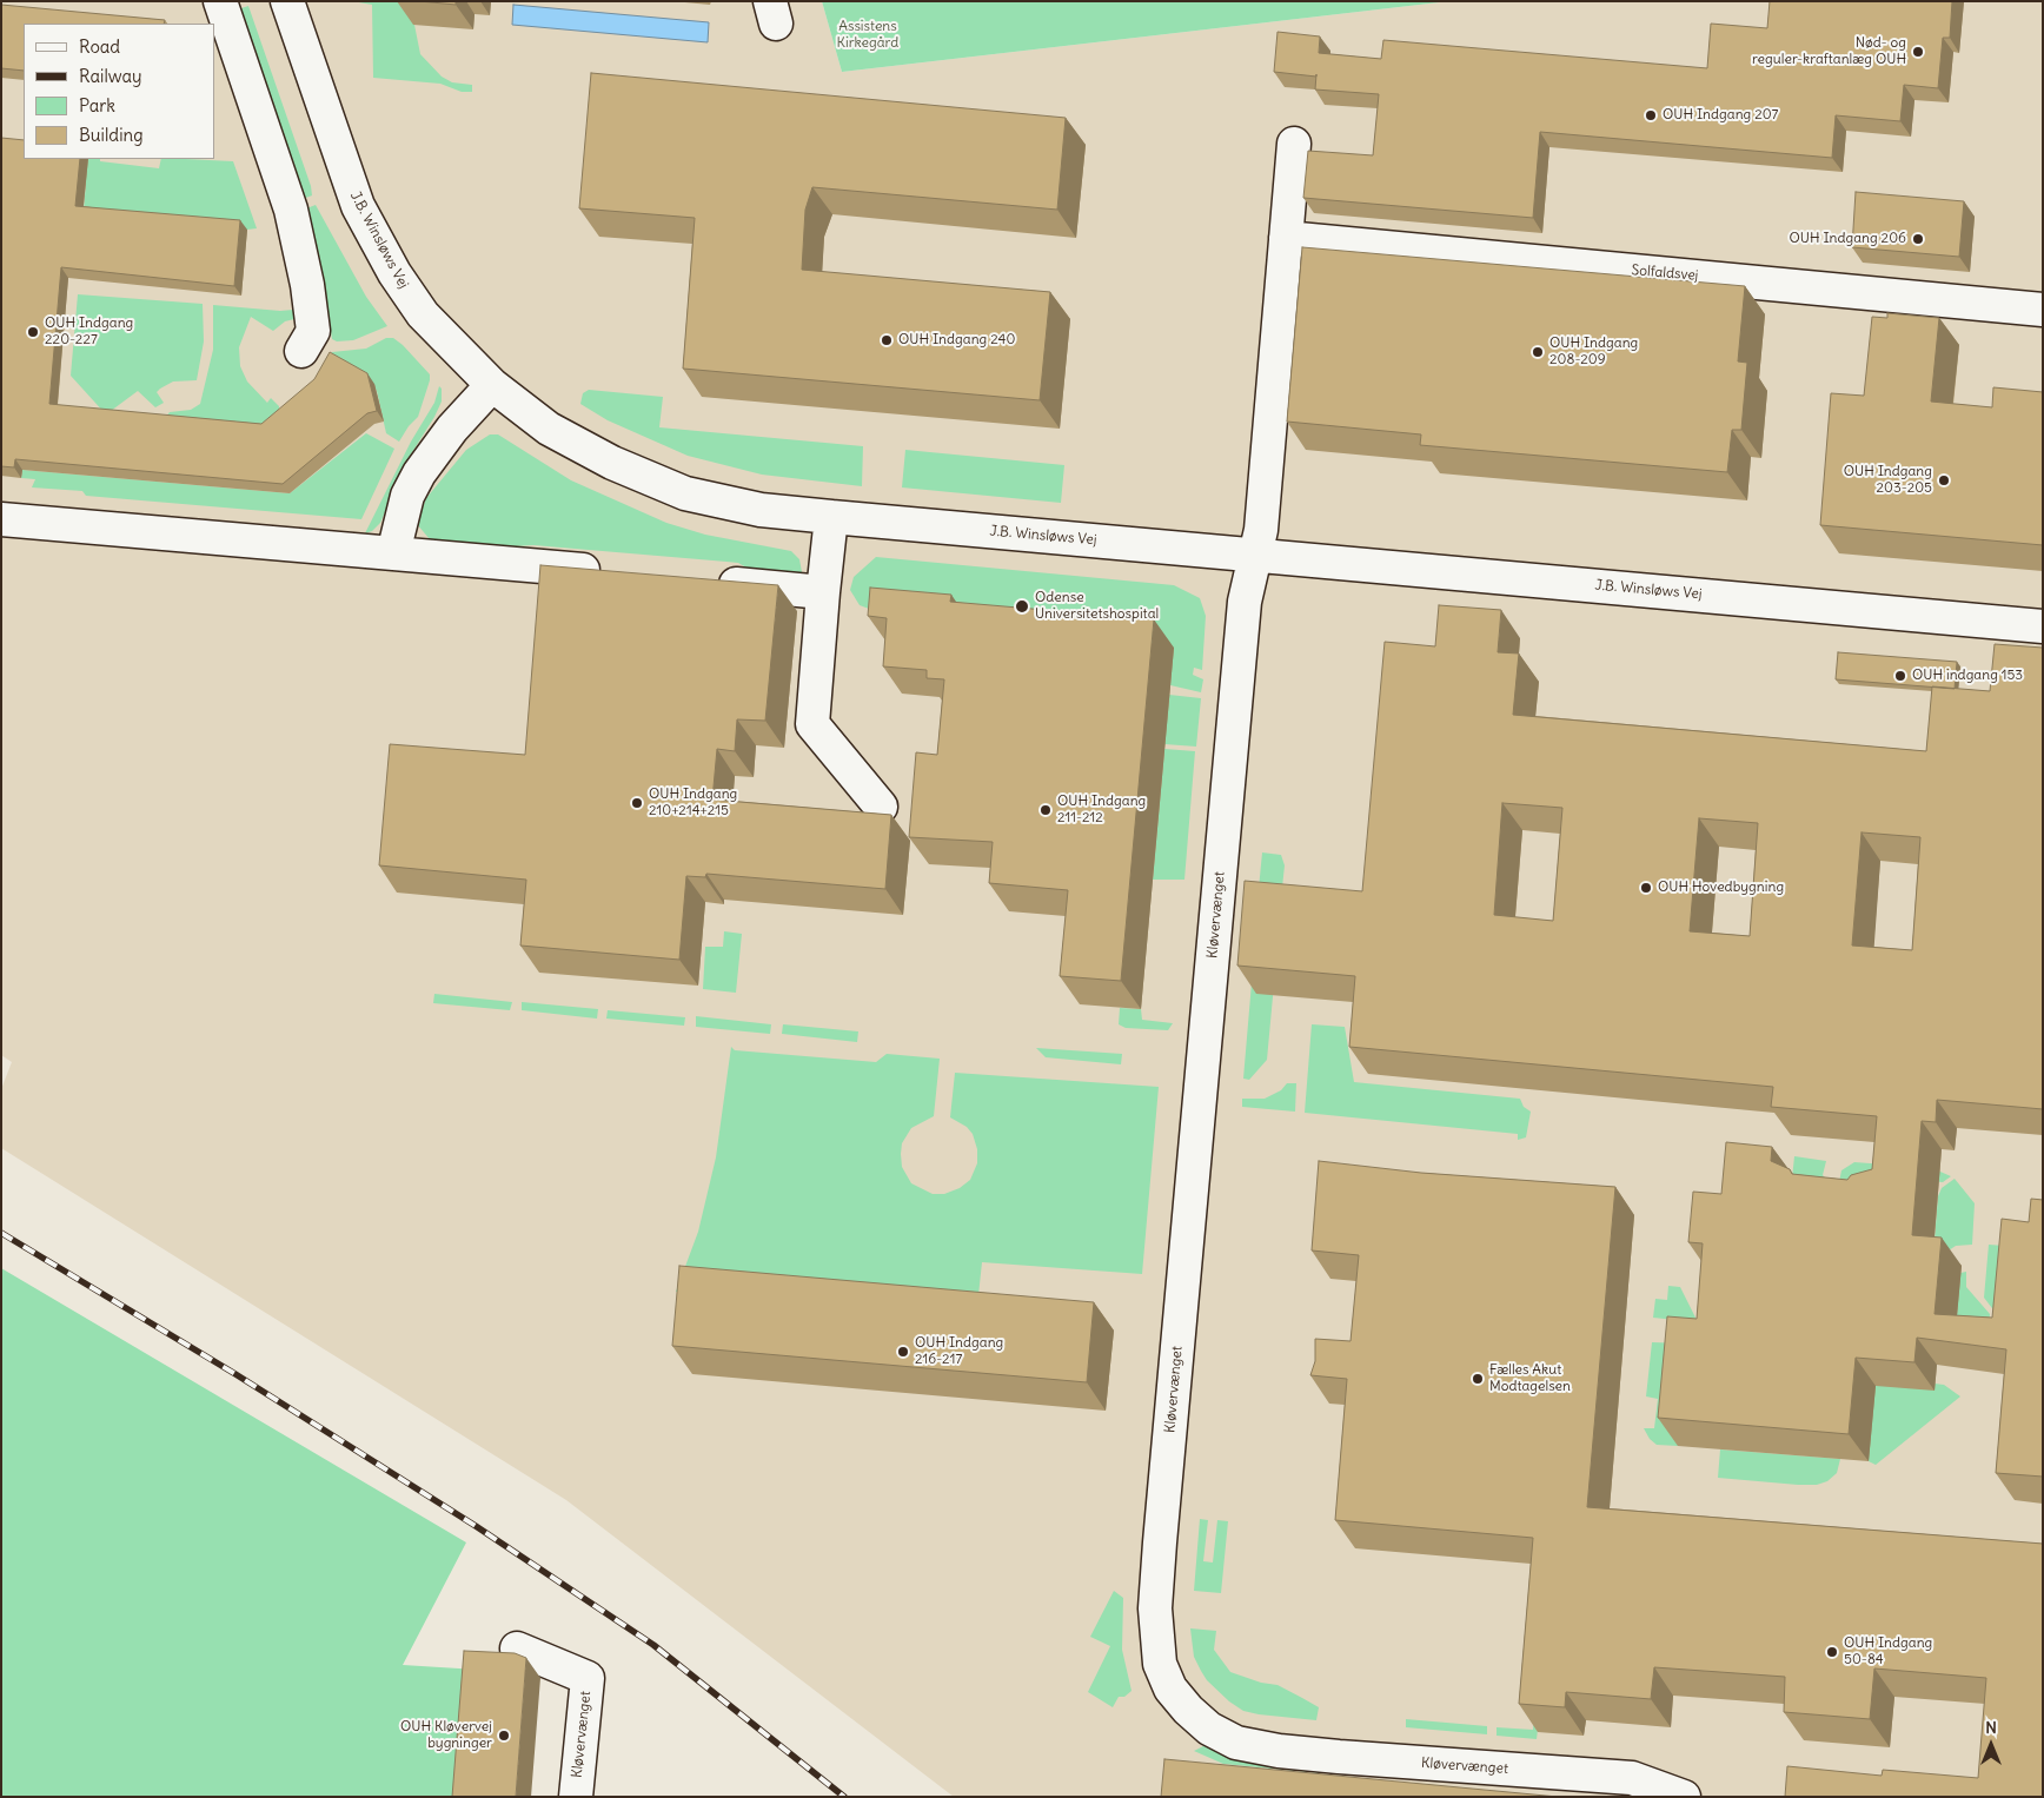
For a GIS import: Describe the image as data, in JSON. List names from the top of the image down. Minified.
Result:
{"streets":{"street":["J.B. Winsløws Vej","Solfaldsvej","Kløvervænget"]},"crossings":[["J.B. Winsløws Vej","Kløvervænget"]],"parks":["Assistens Kirkegård"],"places":["Nød- og reguler-kraftanlæg OUH","OUH Indgang 207","OUH Indgang 206","OUH Indgang 220-227","OUH Indgang 240","OUH Indgang 208-209","OUH Indgang 203-205","Odense Universitetshospital","OUH indgang 153","OUH Indgang 210+214+215","OUH Indgang 211-212","OUH Hovedbygning","OUH Indgang 216-217","Fælles Akut Modtagelsen","OUH Indgang 50-84","OUH Kløvervej bygninger"],"legend":["Road","Railway","Park","Building"],"north":"top"}
